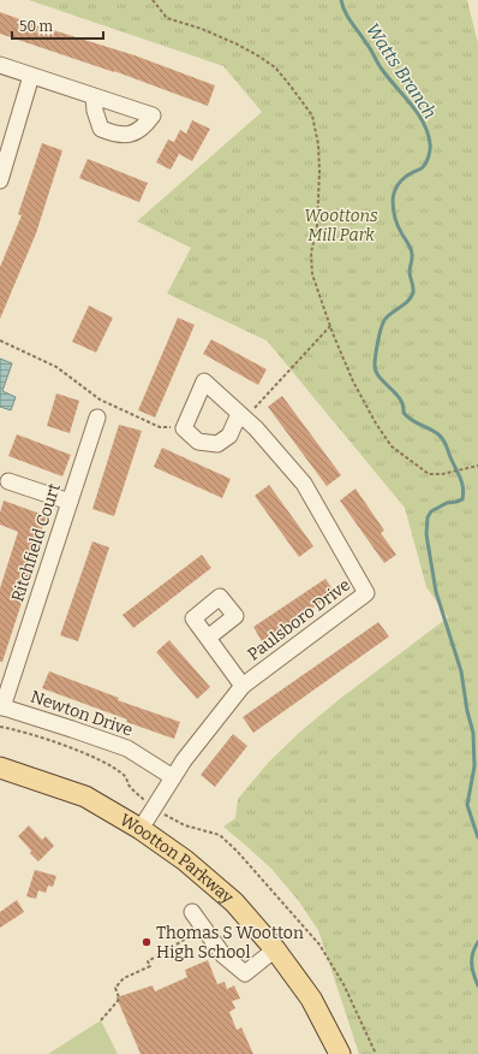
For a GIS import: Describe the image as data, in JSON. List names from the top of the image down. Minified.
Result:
{"streets":{"main road":["Wootton Parkway"],"street":["Ritchfield Court","Paulsboro Drive","Newton Drive"]},"crossings":[["Ritchfield Court","Newton Drive"],["Paulsboro Drive","Newton Drive"],["Paulsboro Drive","Wootton Parkway"]],"water":["Watts Branch"],"parks":["Woottons Mill Park"],"places":["Thomas S Wootton High School"],"scale_bar":"50 m"}
